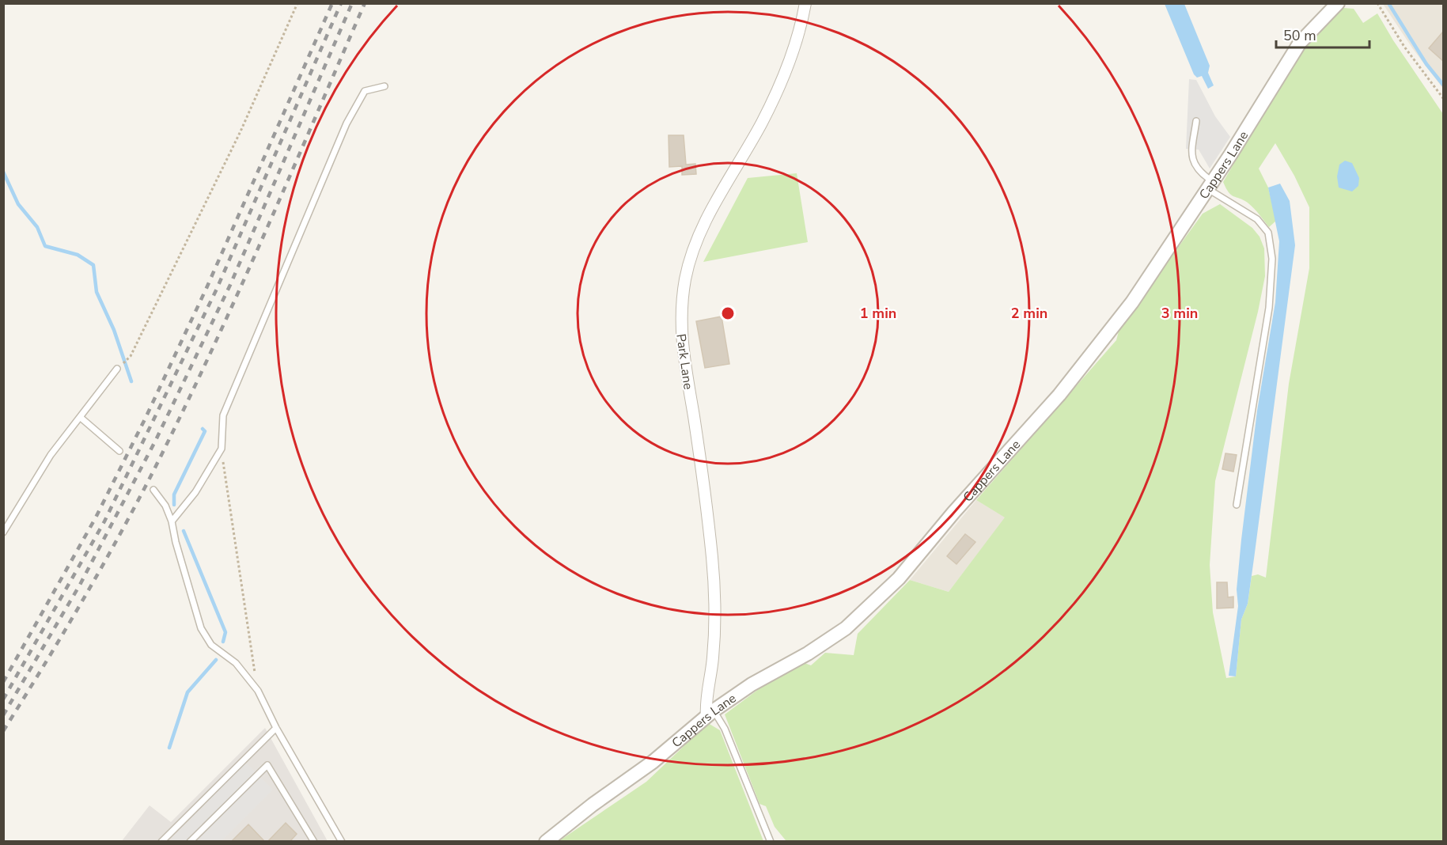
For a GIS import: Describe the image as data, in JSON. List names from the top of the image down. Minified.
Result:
{"streets":{"street":["Cappers Lane","Park Lane"]},"crossings":[["Cappers Lane","Park Lane"]],"scale_bar":"50 m","rings":["1 min","2 min","3 min"]}
